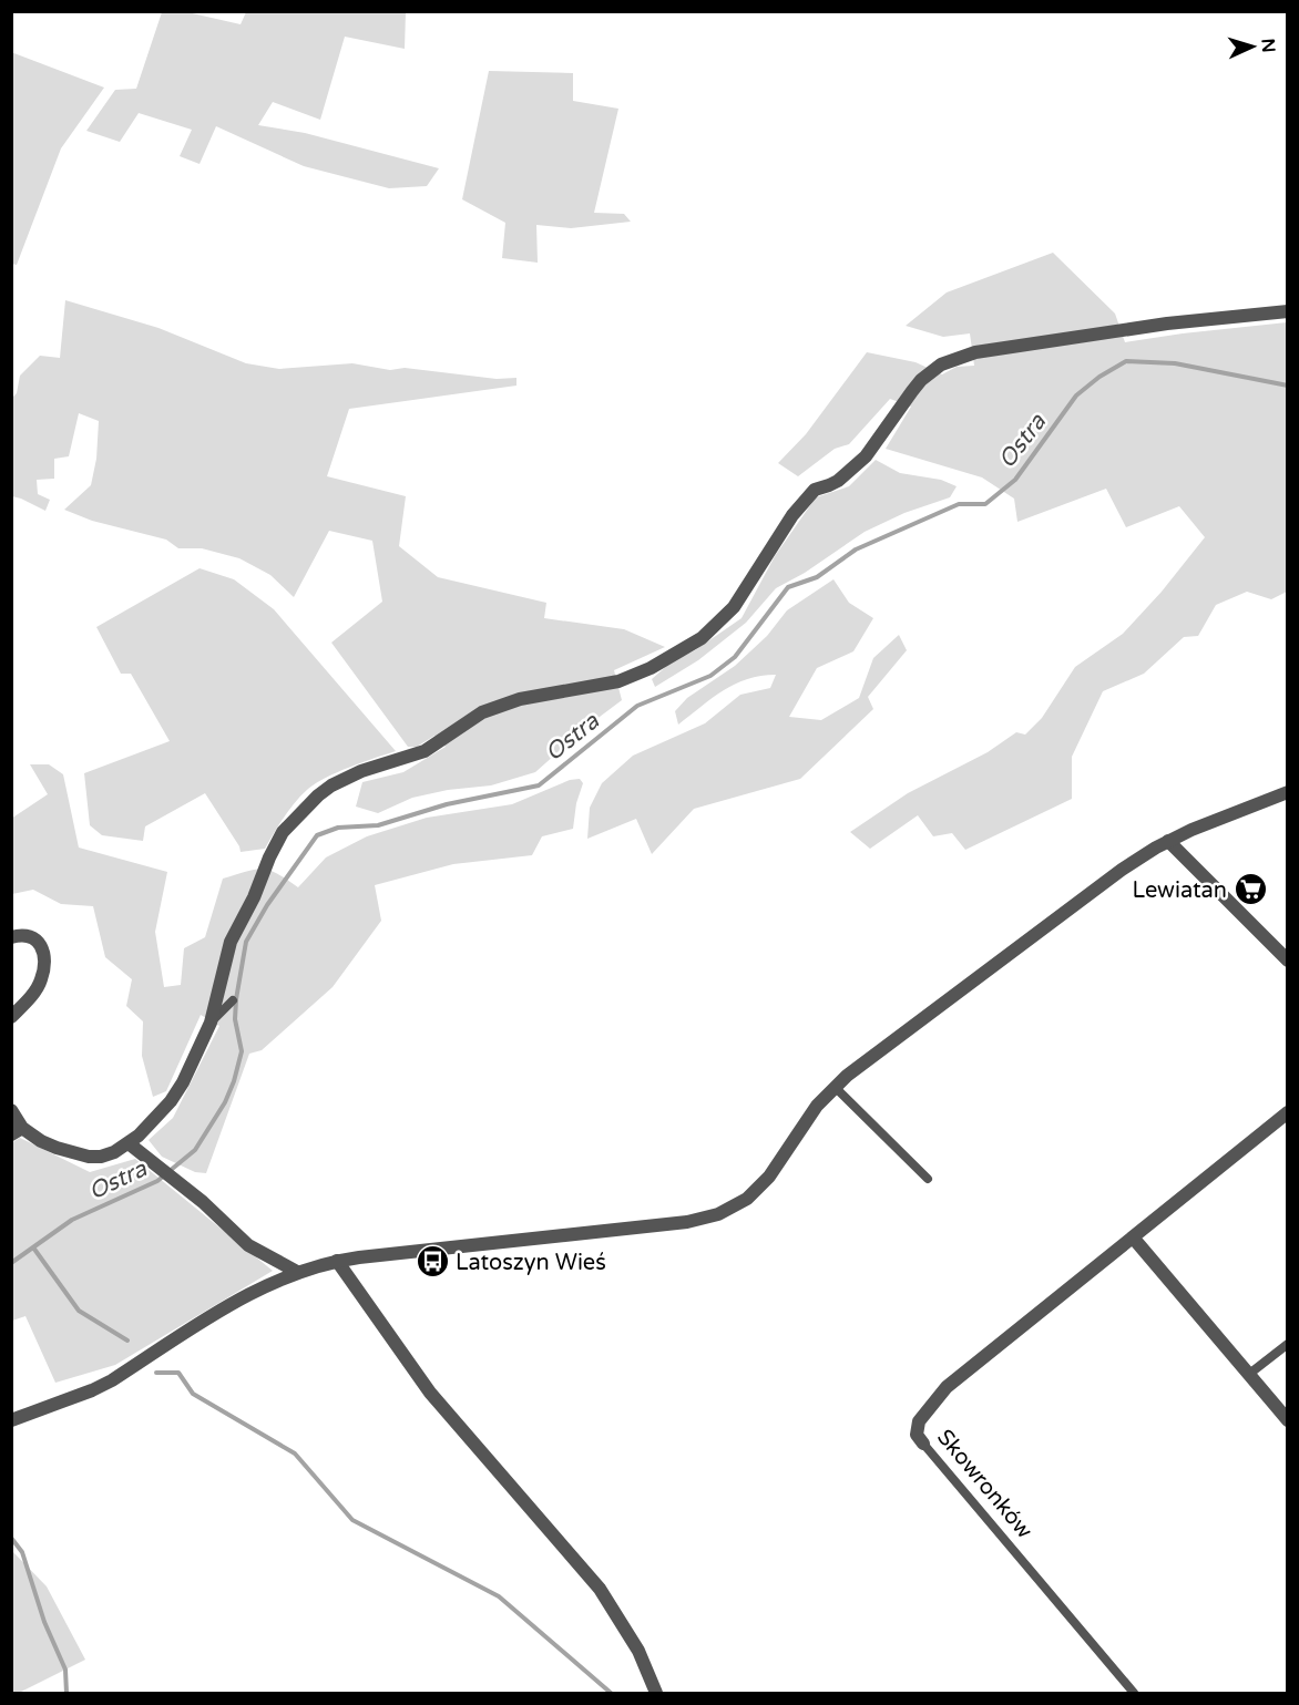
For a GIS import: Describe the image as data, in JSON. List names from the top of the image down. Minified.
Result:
{"streets":{"street":["Skowronków"]},"water":["Ostra"],"places":{"supermarket":["Lewiatan"],"bus stop":["Latoszyn Wieś"]},"north":"right"}
